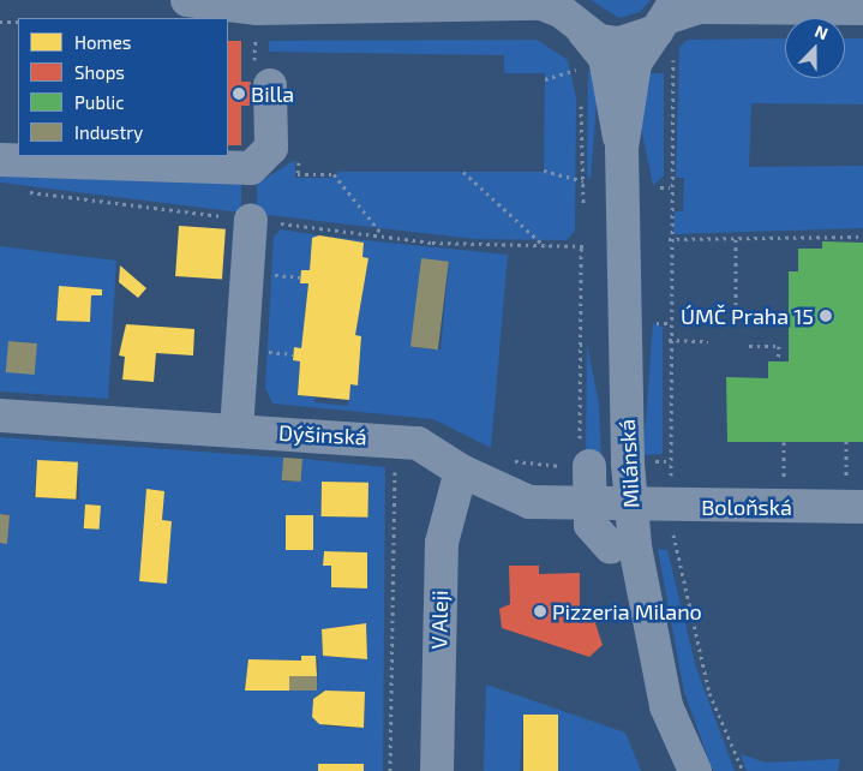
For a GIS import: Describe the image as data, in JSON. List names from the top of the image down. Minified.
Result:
{"streets":{"street":["Dýšinská","Milánská","Boloňská","V Aleji"]},"crossings":[["Dýšinská","Milánská"],["Dýšinská","Boloňská"],["Dýšinská","V Aleji"],["Milánská","Boloňská"]],"places":["Billa","ÚMČ Praha 15","Pizzeria Milano"],"legend":["Homes","Shops","Public","Industry"],"north":"top"}
